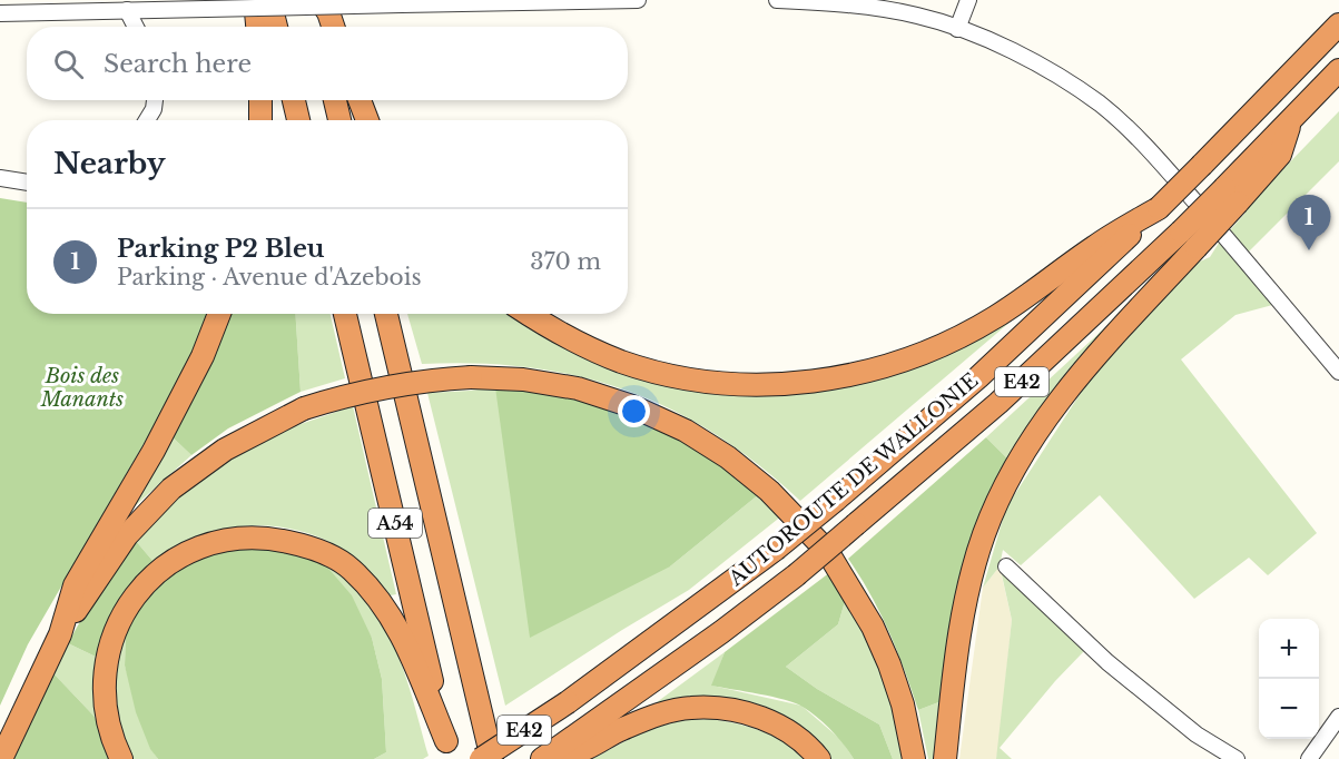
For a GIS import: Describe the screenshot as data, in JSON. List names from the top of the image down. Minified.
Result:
{"streets":{"highway":["E42","AUTOROUTE DE WALLONIE","A54"]},"parks":["Bois des Manants"],"page":{"search":"Search here","heading":"Nearby","pins":"1","list":[{"mark":"1","name":"Parking P2 Bleu","note":"Parking · Avenue d'Azebois","value":"370 m"}],"map_buttons":["+","−"]}}
